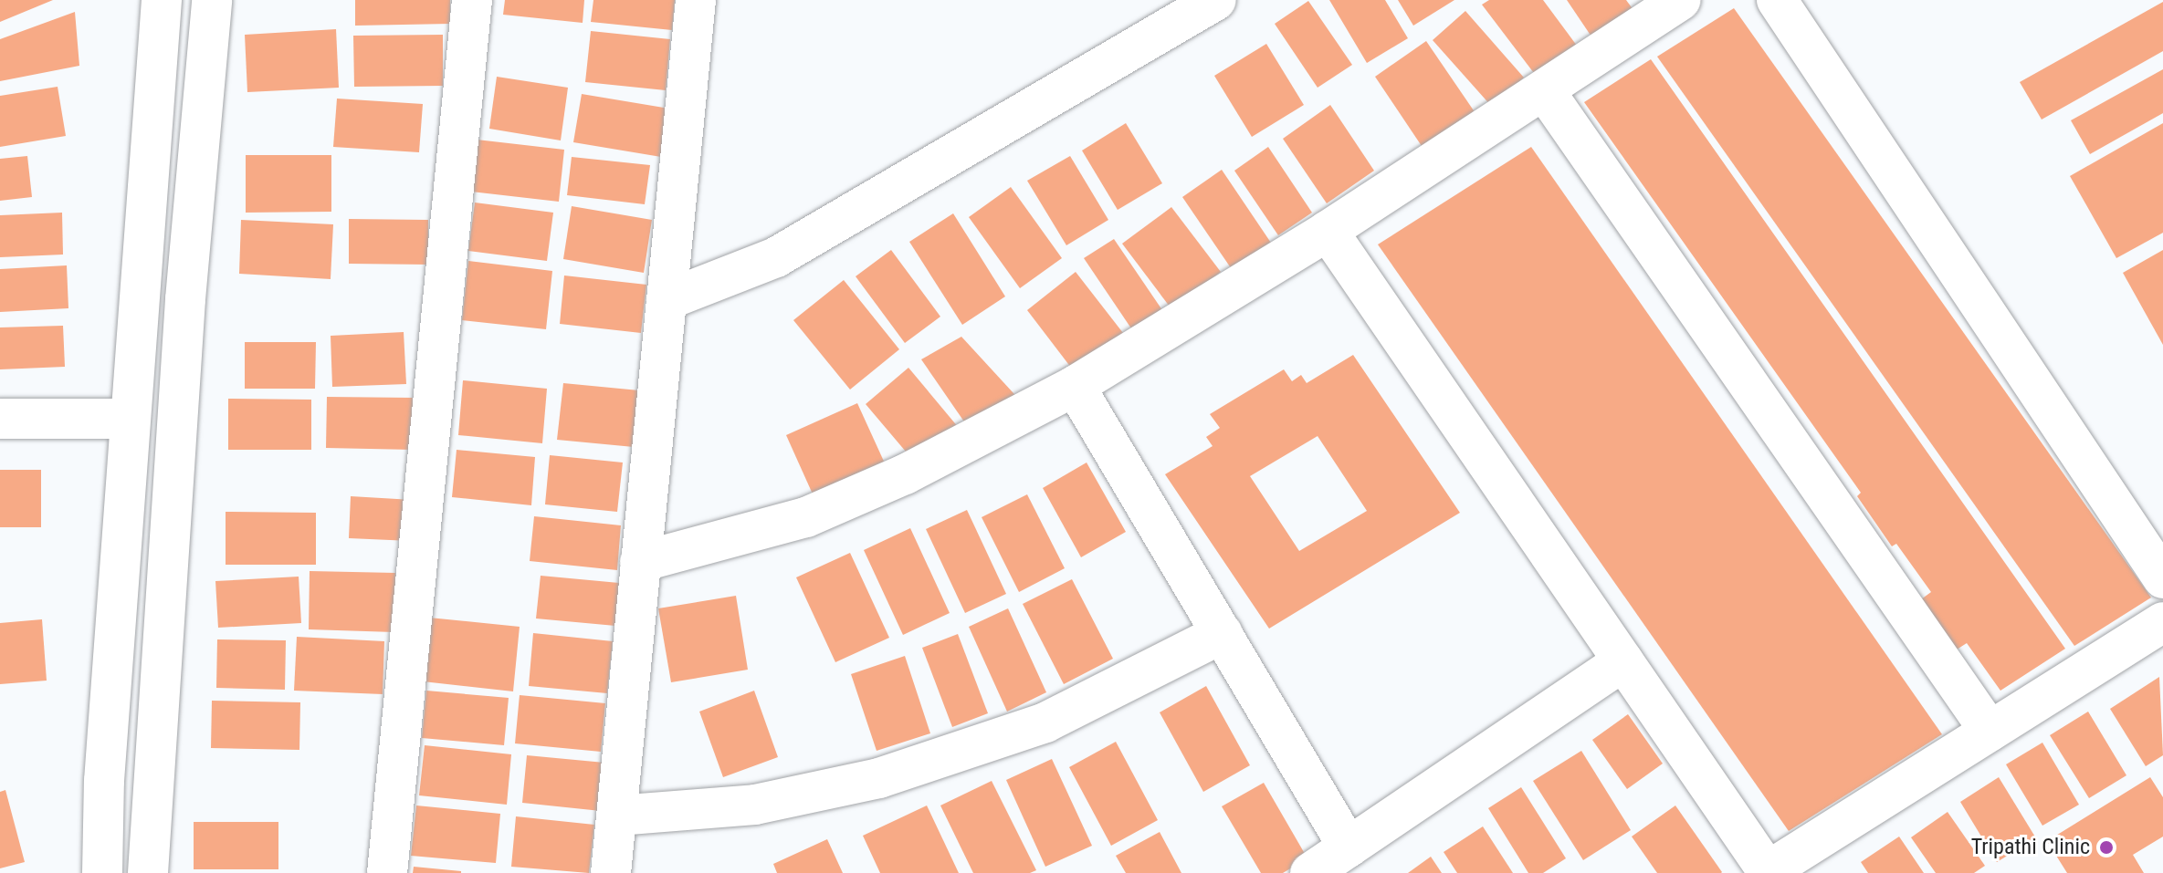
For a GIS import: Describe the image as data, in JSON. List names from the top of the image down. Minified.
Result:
{"places":["Tripathi Clinic"]}
